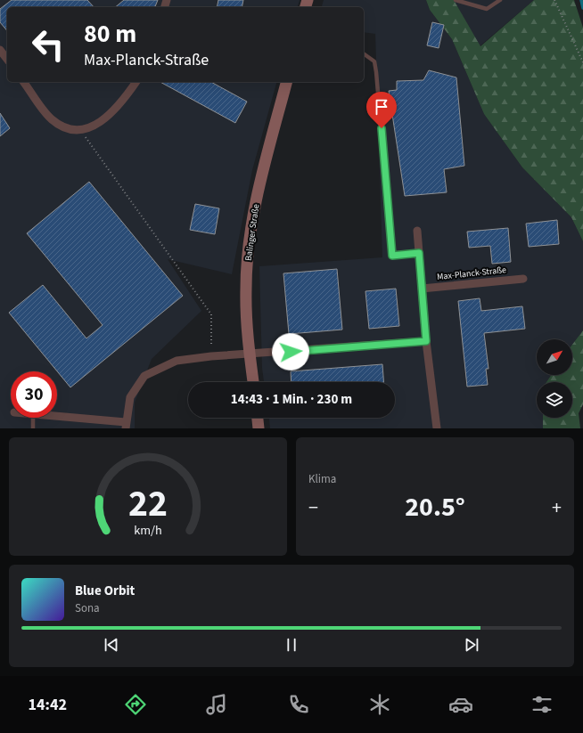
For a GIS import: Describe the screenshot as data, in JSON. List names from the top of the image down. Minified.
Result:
{"streets":{"main road":["Balinger Straße"],"street":["Max-Planck-Straße"]},"north":"top right","page":{"turn":["80 m","Max-Planck-Straße"],"limit":"30","trip":"14:43 · 1 Min. · 230 m","tile":"Klima","heat":["−","20.5°","+"],"song":["Blue Orbit","Sona"],"tabs":"14:42","gauge":["22","km/h"]}}
